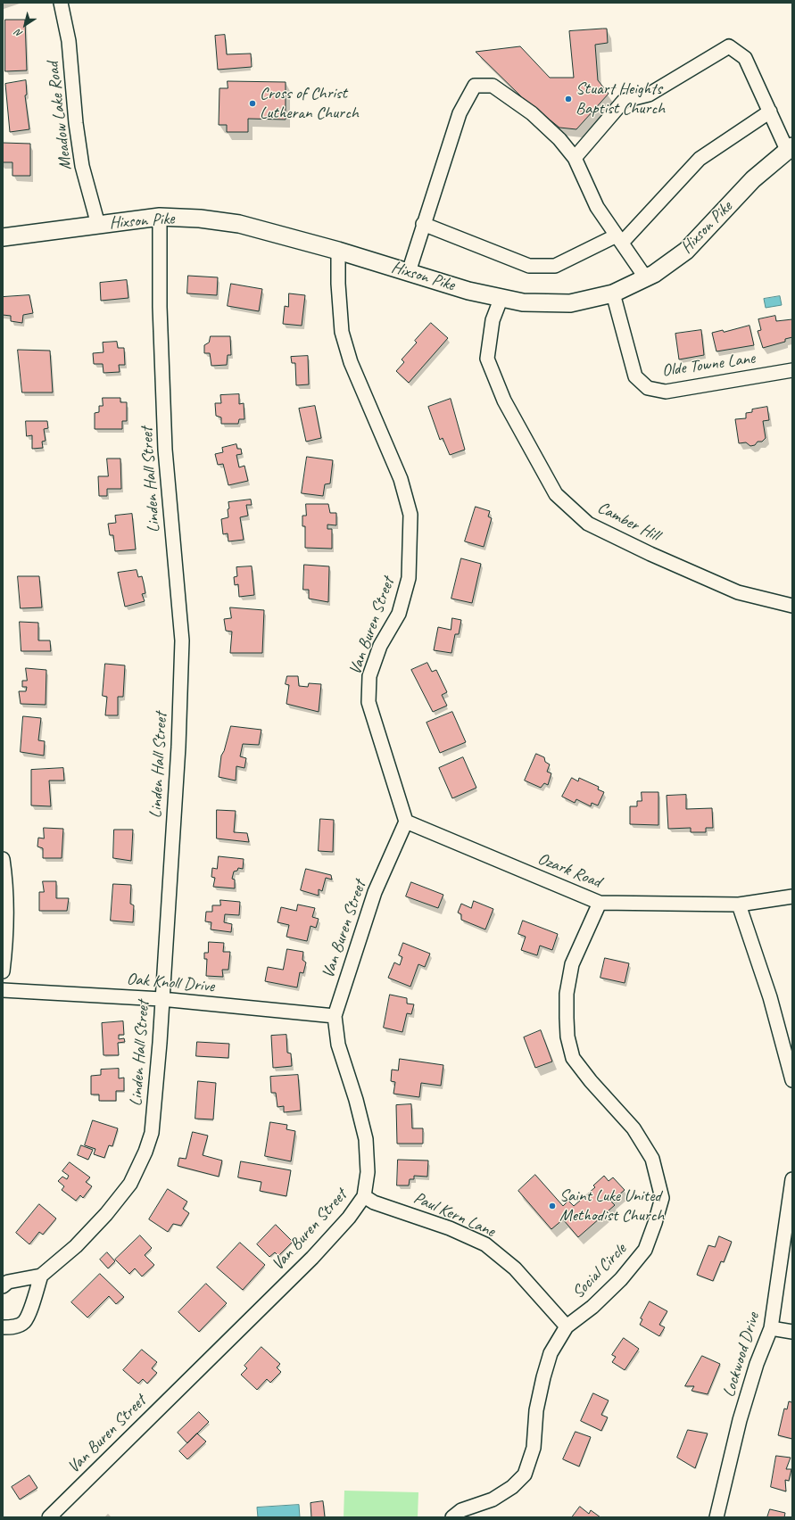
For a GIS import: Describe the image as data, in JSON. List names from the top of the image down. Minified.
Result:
{"streets":{"main road":["Hixson Pike"],"street":["Meadow Lake Road","Olde Towne Lane","Linden Hall Street","Camber Hill","Van Buren Street","Ozark Road","Oak Knoll Drive","Paul Kern Lane","Social Circle","Lockwood Drive"]},"crossings":[["Meadow Lake Road","Hixson Pike"],["Hixson Pike","Olde Towne Lane"],["Hixson Pike","Linden Hall Street"],["Hixson Pike","Camber Hill"],["Hixson Pike","Van Buren Street"],["Linden Hall Street","Oak Knoll Drive"],["Van Buren Street","Ozark Road"],["Van Buren Street","Oak Knoll Drive"],["Van Buren Street","Paul Kern Lane"],["Ozark Road","Social Circle"],["Paul Kern Lane","Social Circle"]],"places":["Stuart Heights Baptist Church","Cross of Christ Lutheran Church","Saint Luke United Methodist Church"],"north":"bottom left"}
